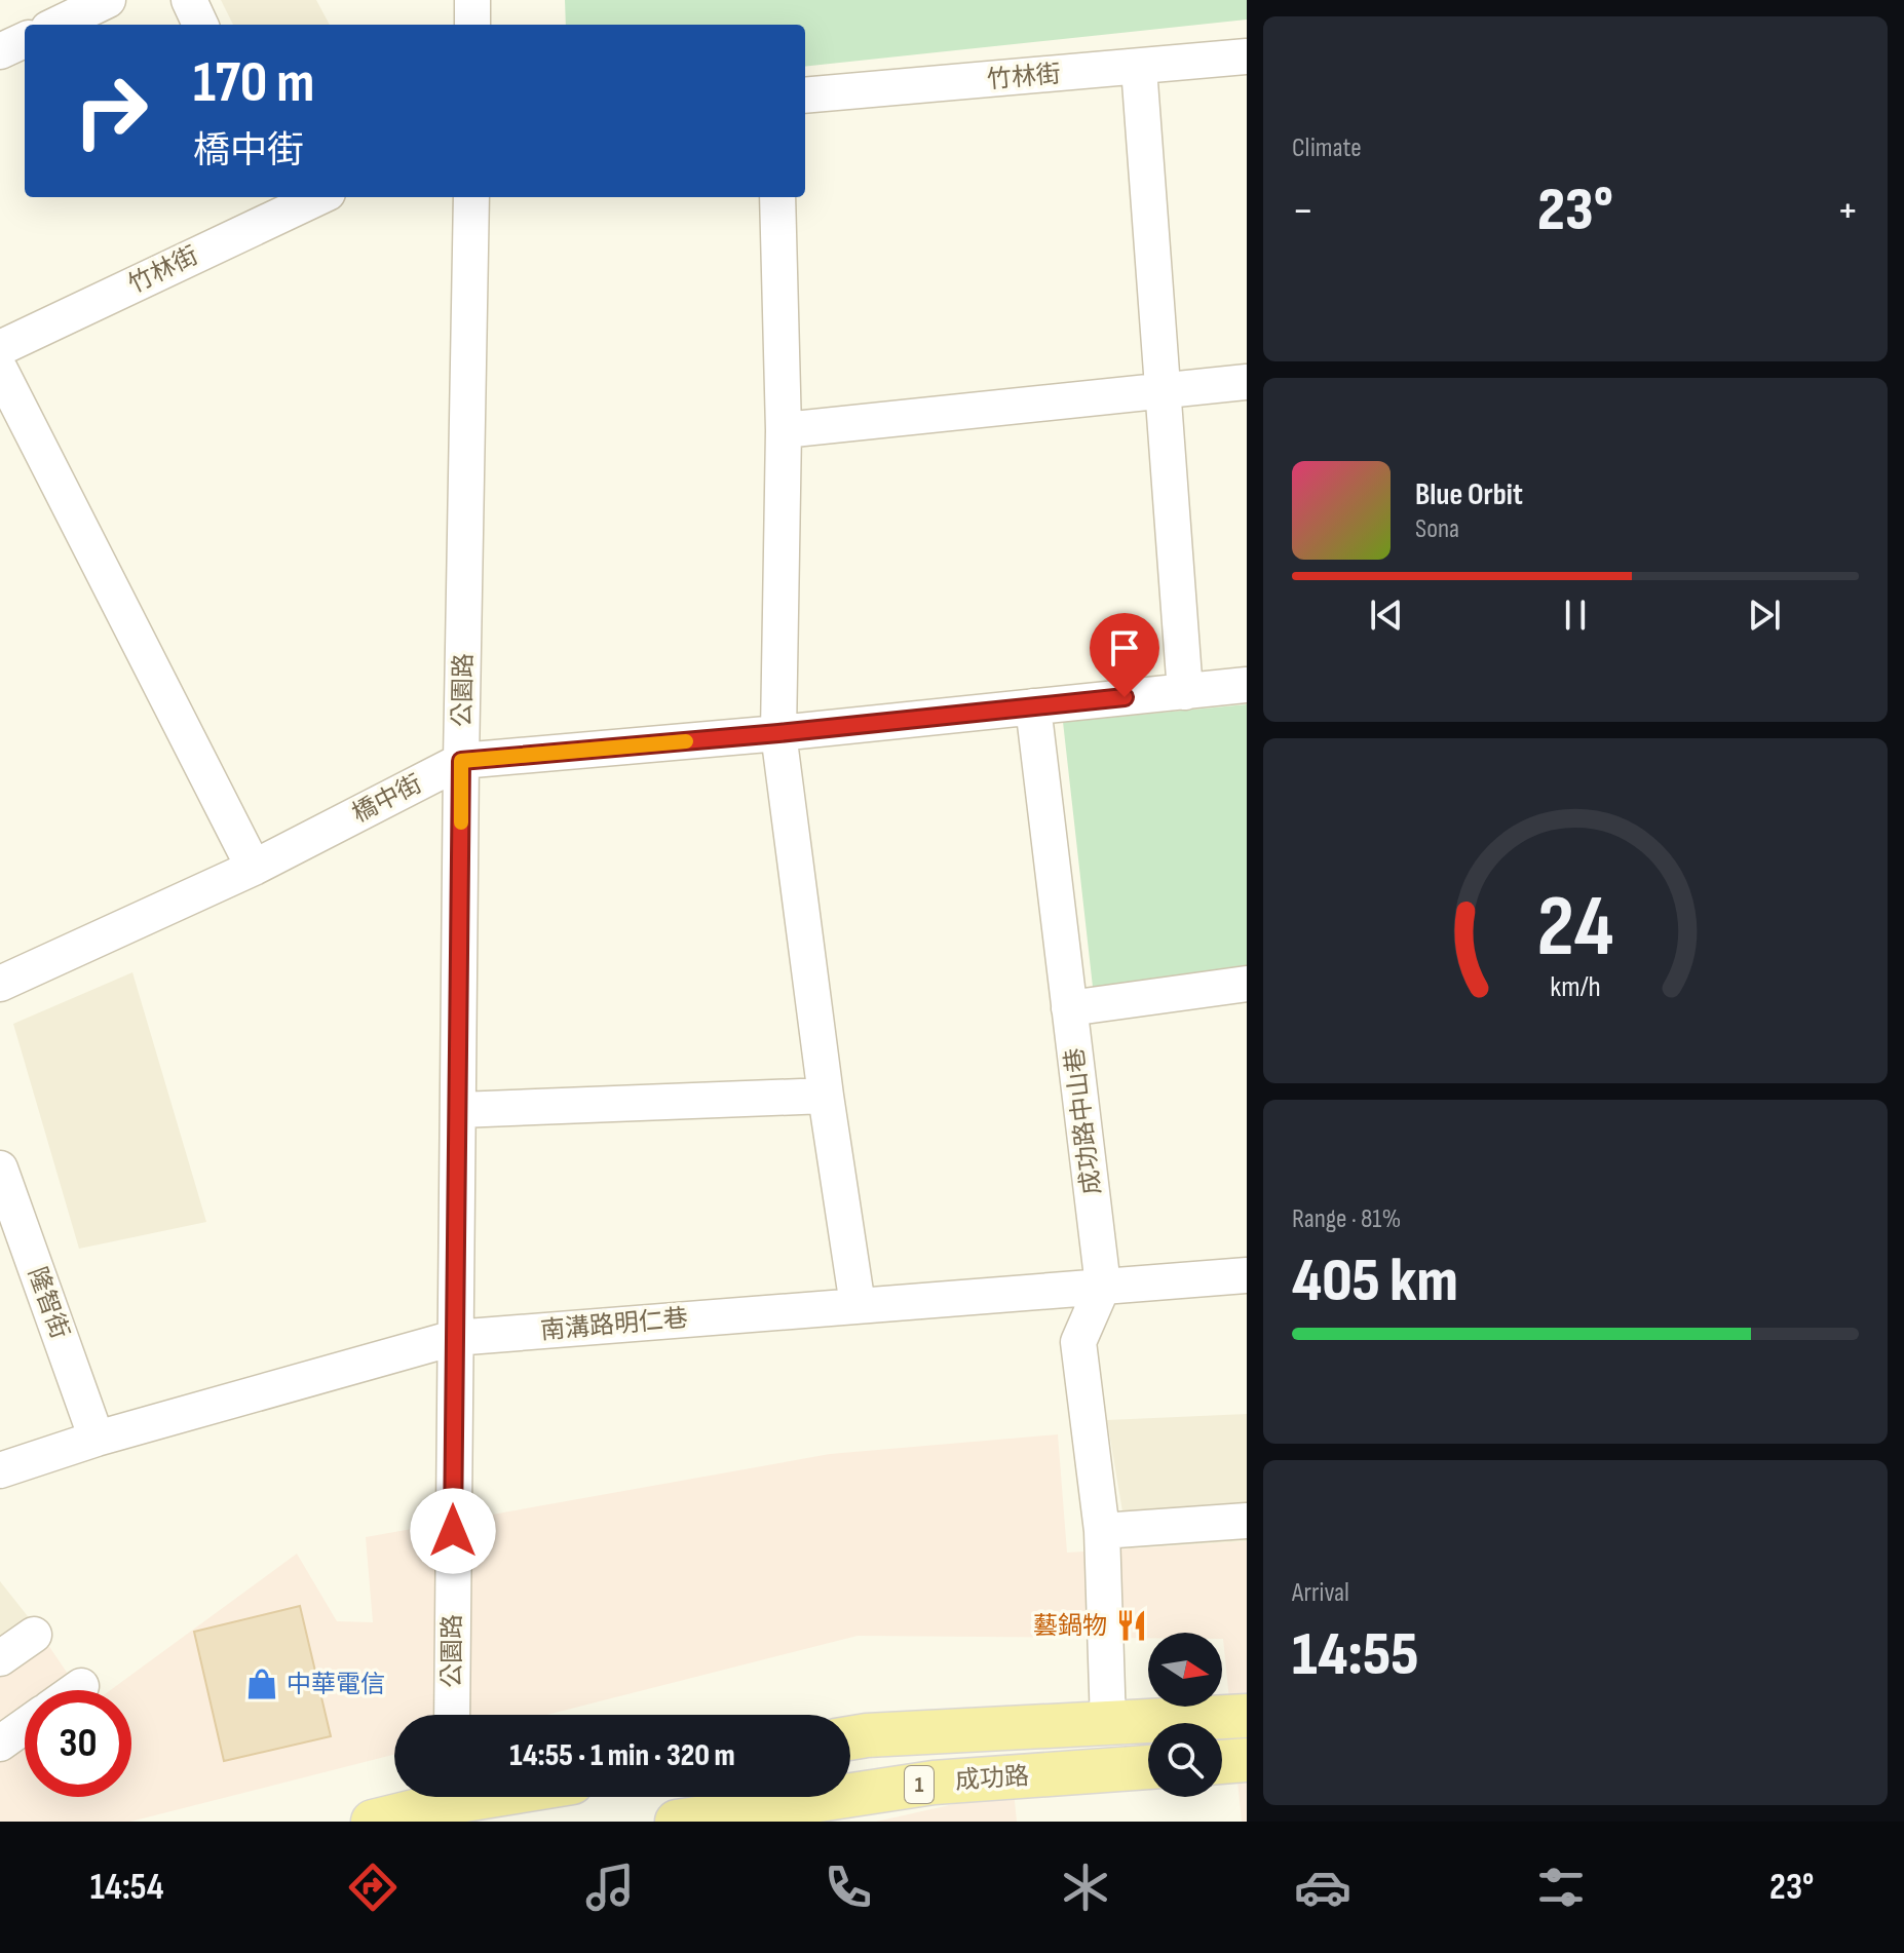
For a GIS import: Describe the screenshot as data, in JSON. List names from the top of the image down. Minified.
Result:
{"streets":{"main road":["成功路","1"],"street":["竹林街","公園路","橋中街","成功路中山巷","隆智街","南溝路明仁巷"]},"crossings":[["公園路","橋中街"],["公園路","南溝路明仁巷"],["橋中街","成功路中山巷"],["成功路中山巷","南溝路明仁巷"],["隆智街","南溝路明仁巷"]],"places":{"restaurant":["藝鍋物"],"shop":["中華電信"]},"north":"right","page":{"tile":["Climate",["Range · 81%","405 km"],["Arrival","14:55"]],"turn":["170 m","橋中街"],"heat":["−","23°","+"],"song":["Blue Orbit","Sona"],"limit":"30","trip":"14:55 · 1 min · 320 m","tabs":["14:54","23°"],"gauge":["24","km/h"]}}
